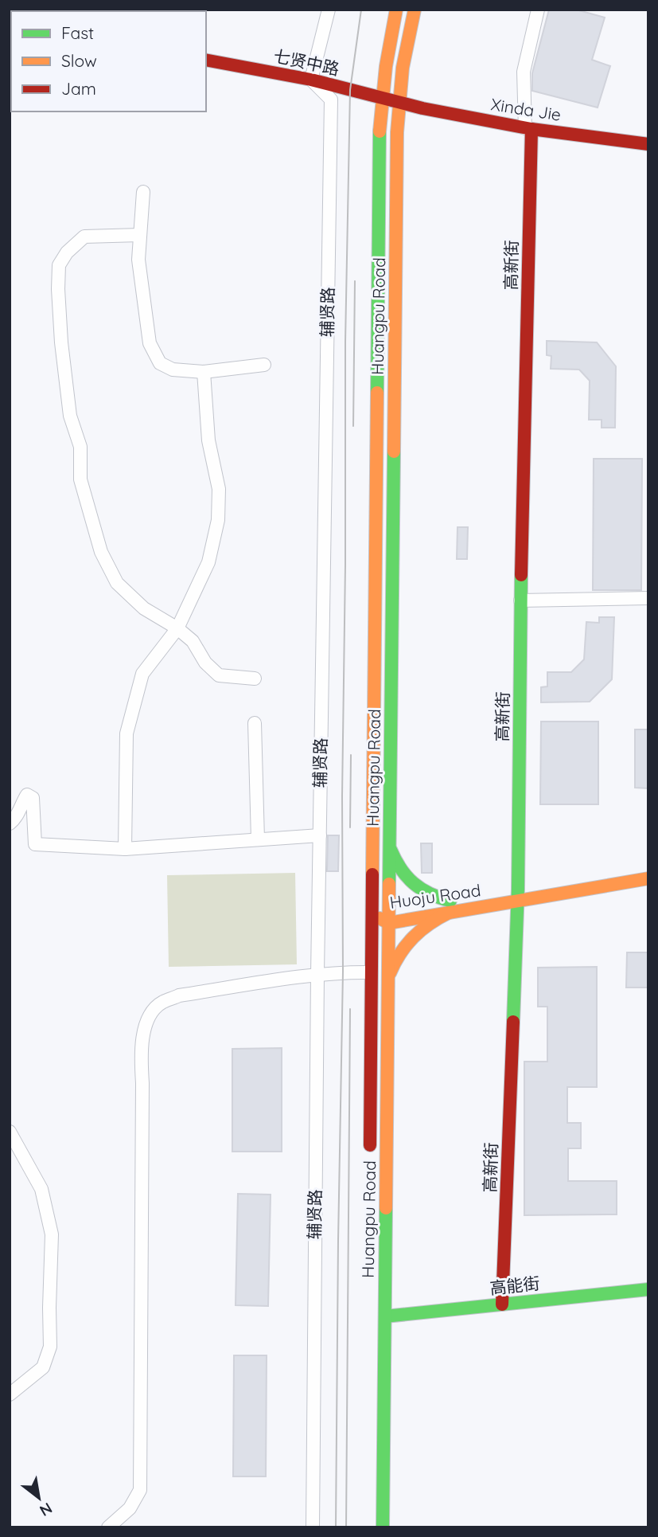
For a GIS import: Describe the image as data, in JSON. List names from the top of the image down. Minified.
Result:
{"streets":{"main road":["七贤中路","Xinda Jie","高新街","Huangpu Road","Huoju Road","高能街"],"street":["辅贤路"]},"crossings":[["七贤中路","Xinda Jie"],["七贤中路","辅贤路"],["七贤中路","Huangpu Road"],["Xinda Jie","高新街"],["Xinda Jie","Huangpu Road"],["高新街","Huoju Road"],["高新街","高能街"],["Huangpu Road","Huoju Road"],["Huangpu Road","高能街"]],"legend":["Fast","Slow","Jam"],"north":"bottom right"}
